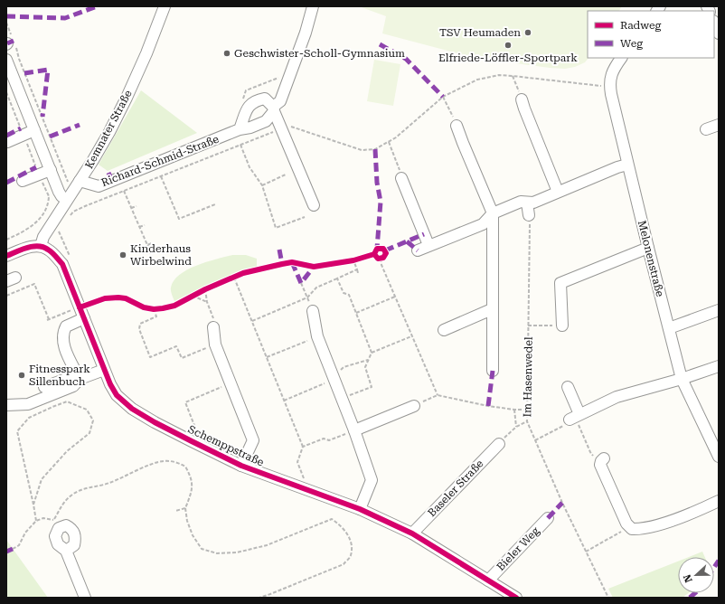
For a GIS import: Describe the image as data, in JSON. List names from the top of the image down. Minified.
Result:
{"streets":{"street":["Kemnater Straße","Richard-Schmid-Straße","Melonenstraße","Schemppstraße","Baseler Straße","Bieler Weg"],"path":["Im Hasenwedel"]},"crossings":[["Kemnater Straße","Richard-Schmid-Straße"],["Kemnater Straße","Schemppstraße"],["Schemppstraße","Baseler Straße"],["Schemppstraße","Bieler Weg"]],"places":["TSV Heumaden","Elfriede-Löffler-Sportpark","Geschwister-Scholl-Gymnasium","Kinderhaus Wirbelwind","Fitnesspark Sillenbuch"],"legend":["Radweg","Weg"],"north":"left"}
